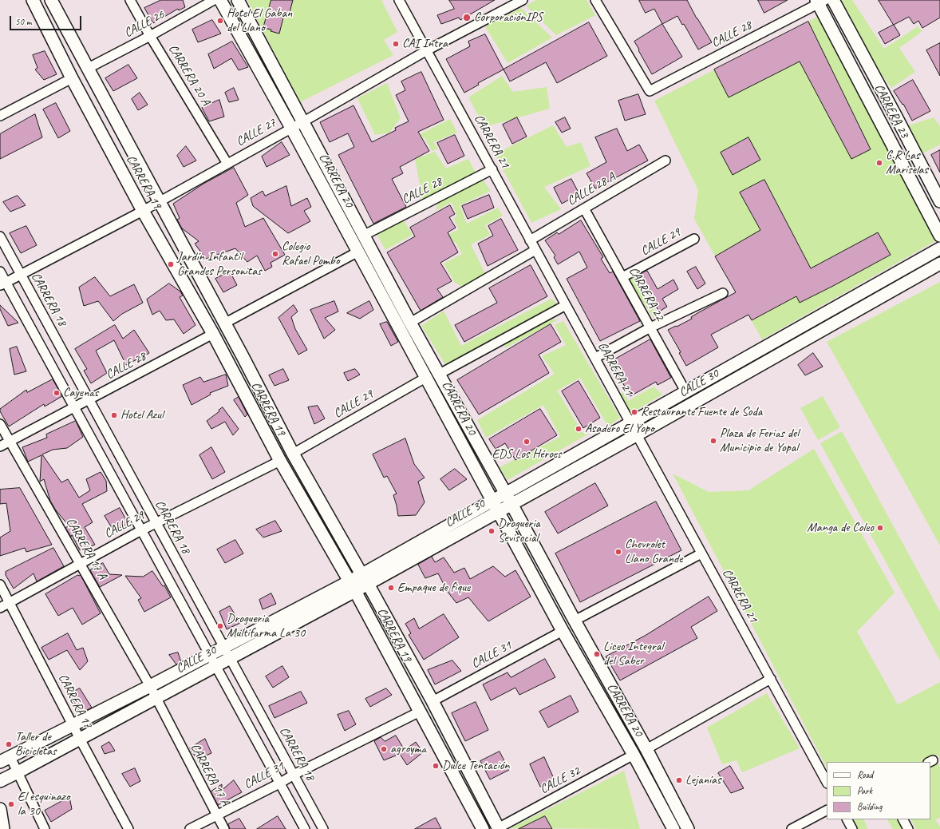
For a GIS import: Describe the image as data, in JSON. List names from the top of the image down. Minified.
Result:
{"streets":{"main road":["CARRERA 23","CARRERA 20","CARRERA 19","CALLE 30"],"street":["CALLE 26","CALLE 28","CARRERA 20 A","CALLE 27","CARRERA 21","CALLE 28 A","CALLE 29","CARRERA 22","CARRERA 18","CARRERA 17 A","CALLE 31","CARRERA 17","CALLE 32"]},"crossings":[["CALLE 26","CARRERA 20 A"],["CALLE 26","CARRERA 19"],["CALLE 28","CARRERA 23"],["CALLE 28","CARRERA 21"],["CALLE 28","CARRERA 20"],["CALLE 28","CARRERA 19"],["CALLE 28","CARRERA 18"],["CALLE 28","CARRERA 17 A"],["CARRERA 20 A","CALLE 27"],["CALLE 27","CARRERA 21"],["CALLE 27","CARRERA 20"],["CALLE 27","CARRERA 19"],["CALLE 27","CARRERA 18"],["CARRERA 21","CALLE 28 A"],["CARRERA 21","CALLE 30"],["CARRERA 20","CALLE 29"],["CARRERA 20","CALLE 30"],["CARRERA 20","CALLE 31"],["CARRERA 20","CALLE 32"],["CARRERA 19","CALLE 29"],["CARRERA 19","CALLE 30"],["CARRERA 19","CALLE 31"],["CARRERA 19","CALLE 32"],["CALLE 28 A","CARRERA 22"],["CALLE 29","CARRERA 22"],["CALLE 29","CARRERA 18"],["CALLE 29","CARRERA 17 A"],["CALLE 29","CARRERA 17"],["CARRERA 22","CALLE 30"],["CARRERA 18","CALLE 30"],["CARRERA 18","CALLE 31"],["CALLE 30","CARRERA 17 A"],["CALLE 30","CARRERA 17"],["CARRERA 17 A","CALLE 31"]],"places":["CorporaciónIPS","Hotel El Gaban del Llano","CAI Intra","C.R Las Mariselas","Colegio Rafael Pombo","Jardín Infantil Grandes Personitas","Cayenas","Restaurante Fuente de Soda","Hotel Azul","Asadero El Yopo","Plaza de Ferias del Municipio de Yopal","EDS Los Héroes","Manga de Coleo","Drogueria Sevisocial","Chevrolet Llano Grande","Empaque de fique","Drogueria Multifarma La 30","Liceo Integral del Saber","Taller de Bicicletas","agroyma","Dulce Tentación","Lejanías","El esquinazo la 30"],"legend":["Road","Park","Building"],"scale_bar":"50 m"}
